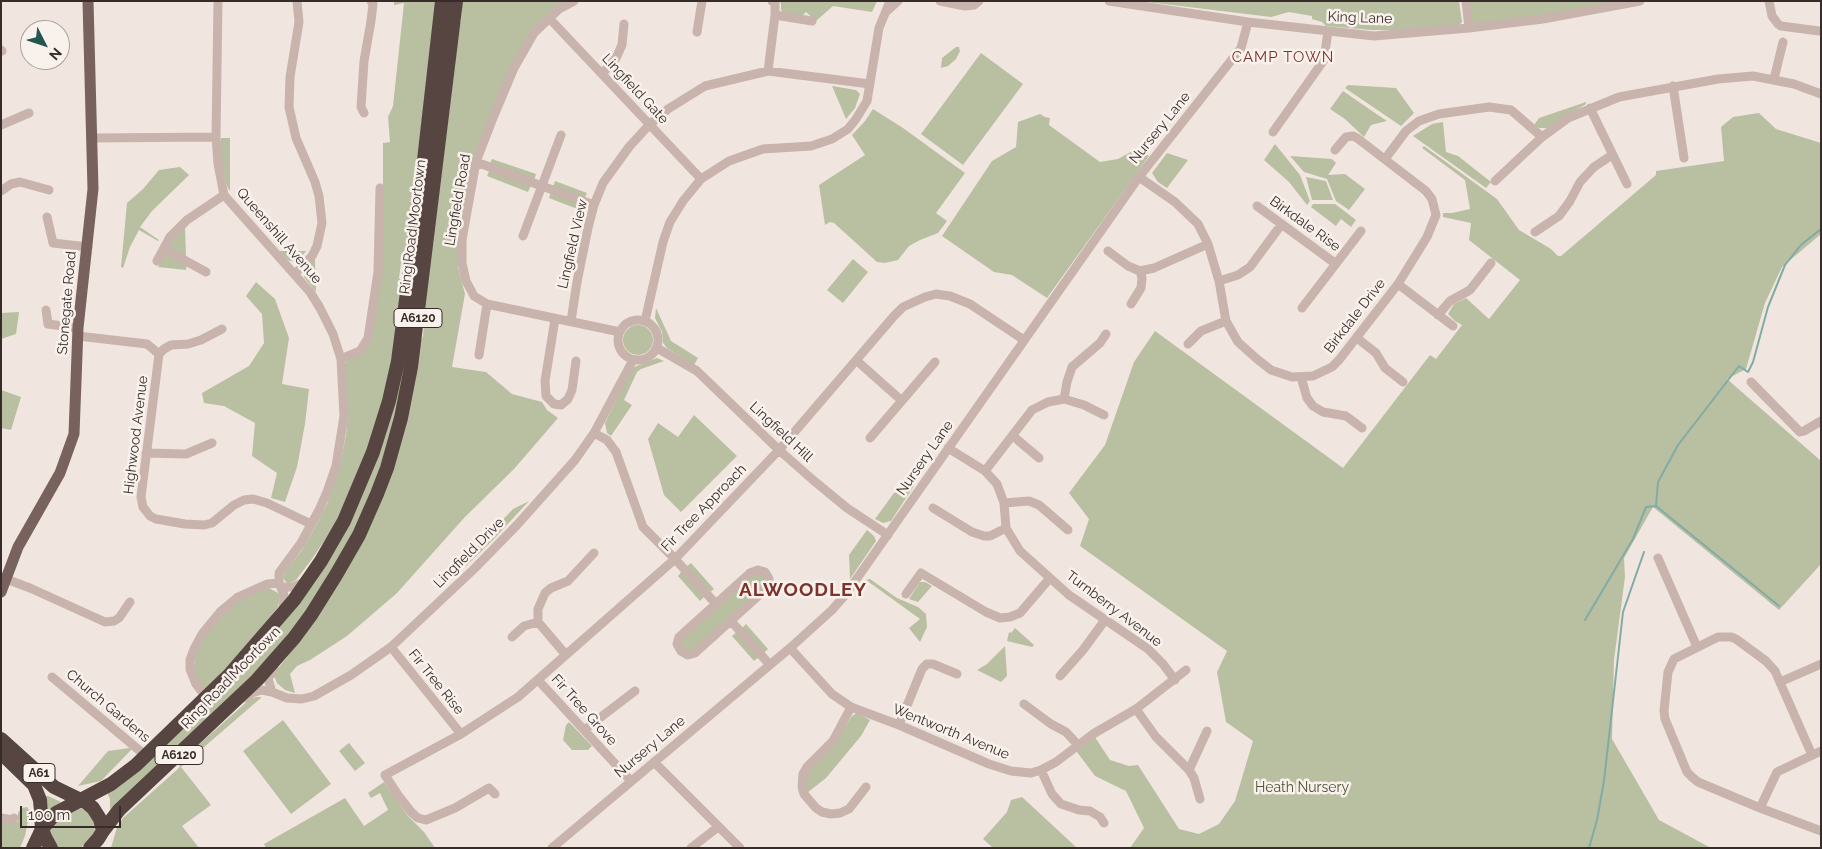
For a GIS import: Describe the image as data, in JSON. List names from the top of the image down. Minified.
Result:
{"streets":{"highway":["Ring Road Moortown","A6120","A61"],"main road":["Stonegate Road"],"street":["King Lane","Lingfield Gate","Nursery Lane","Lingfield Road","Birkdale Rise","Queenshill Avenue","Lingfield View","Birkdale Drive","Lingfield Hill","Highwood Avenue","Fir Tree Approach","Lingfield Drive","Turnberry Avenue","Fir Tree Rise","Church Gardens","Fir Tree Grove","Wentworth Avenue"]},"crossings":[["King Lane","Nursery Lane"],["Lingfield Gate","Lingfield Road"],["Lingfield Gate","Lingfield View"],["Nursery Lane","Birkdale Drive"],["Nursery Lane","Lingfield Hill"],["Nursery Lane","Fir Tree Approach"],["Nursery Lane","Turnberry Avenue"],["Nursery Lane","Fir Tree Grove"],["Nursery Lane","Wentworth Avenue"],["Ring Road Moortown","Queenshill Avenue"],["Ring Road Moortown","Lingfield Drive"],["Ring Road Moortown","Church Gardens"],["Ring Road Moortown","A61"],["Queenshill Avenue","Highwood Avenue"],["Lingfield Hill","Fir Tree Approach"],["Lingfield Hill","Lingfield Drive"],["Fir Tree Approach","Fir Tree Rise"],["Fir Tree Approach","Fir Tree Grove"],["Lingfield Drive","Fir Tree Rise"],["Turnberry Avenue","Wentworth Avenue"]],"districts":["CAMP TOWN","ALWOODLEY"],"parks":["Heath Nursery"],"scale_bar":"100 m","north":"bottom right"}
